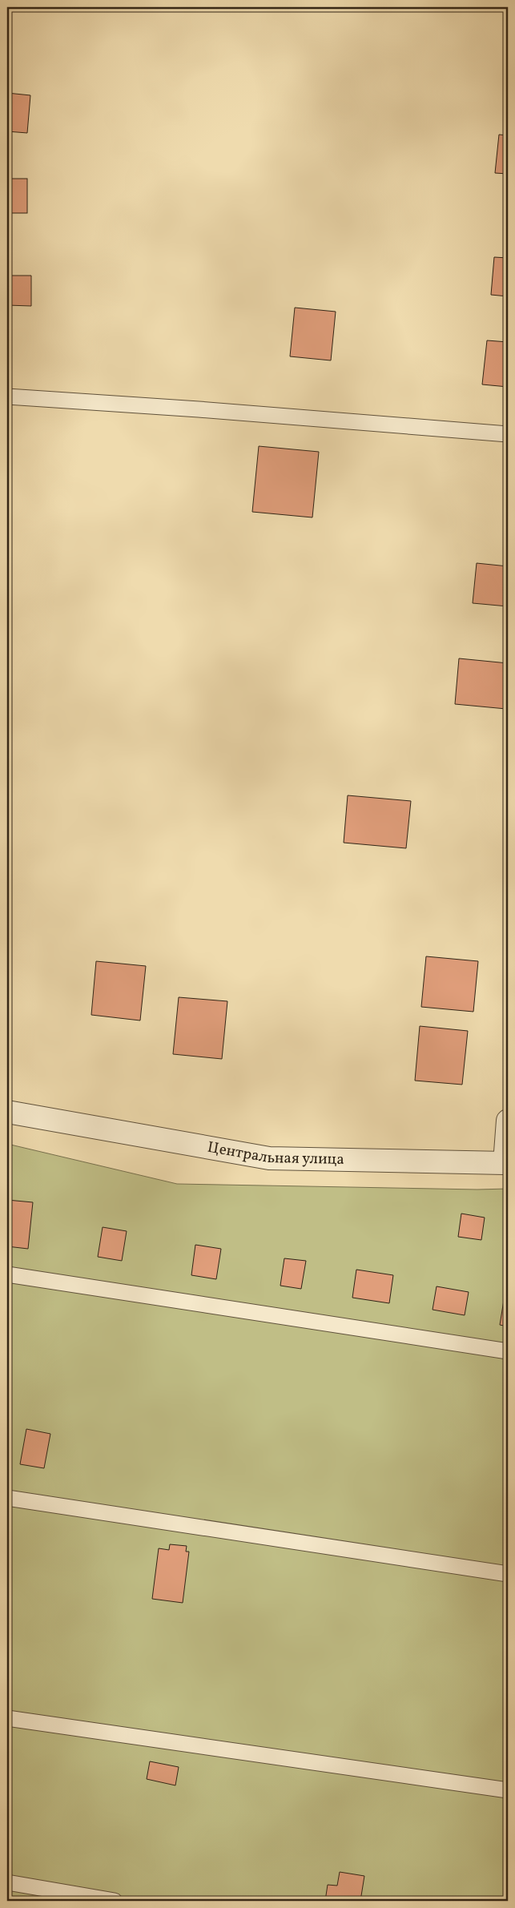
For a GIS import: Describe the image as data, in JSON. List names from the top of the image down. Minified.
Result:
{"streets":{"street":["Центральная улица"]}}
